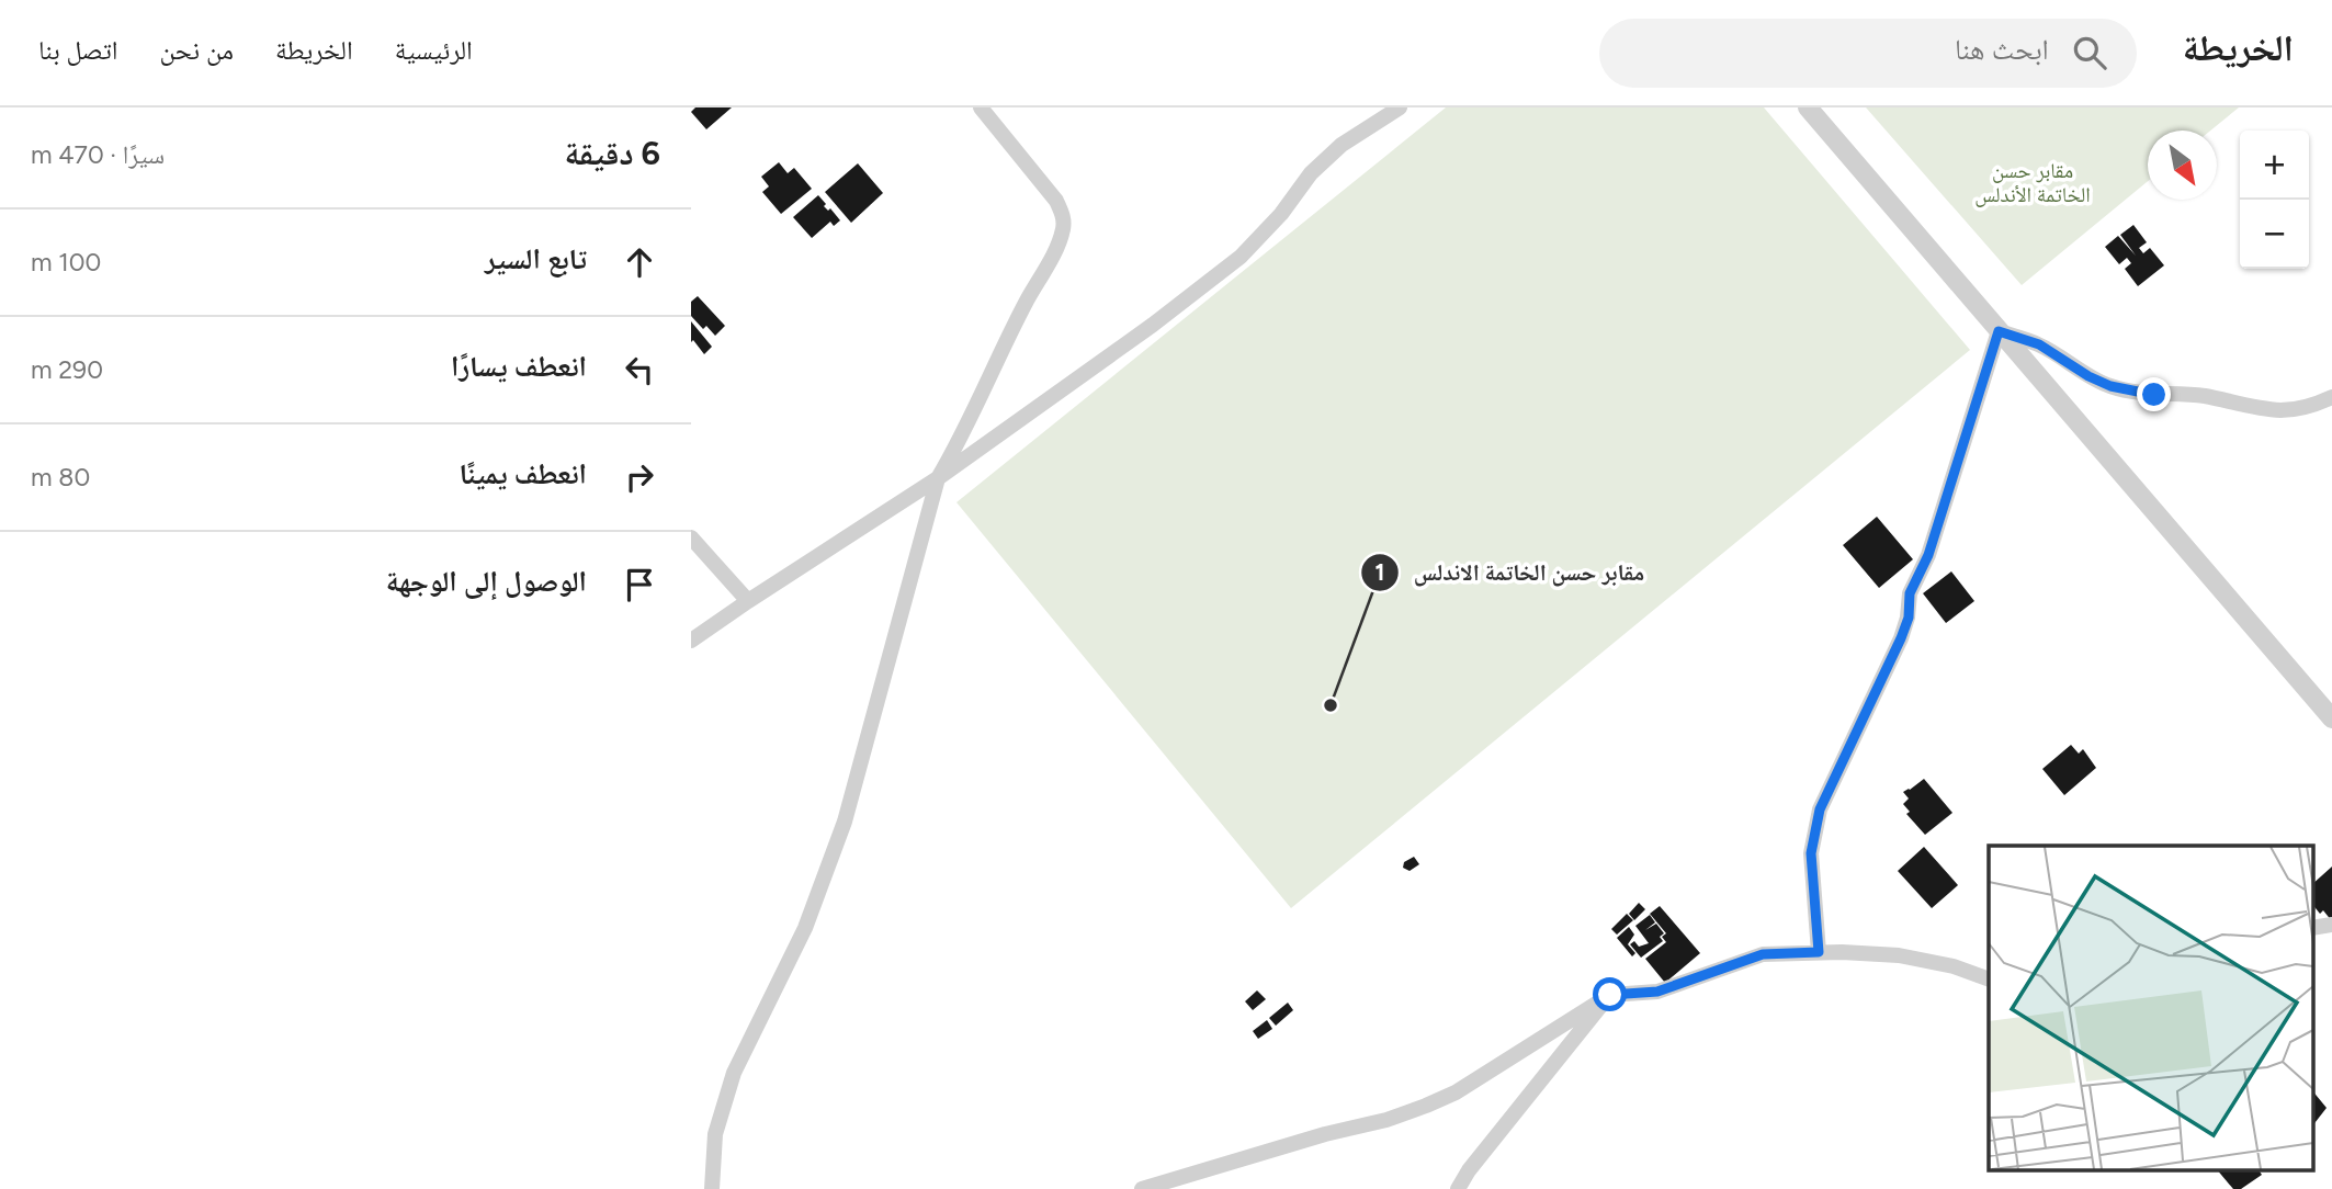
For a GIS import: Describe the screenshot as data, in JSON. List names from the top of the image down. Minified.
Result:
{"parks":["مقابر حسن الخاتمة الأندلس"],"places":["مقابر حسن الخاتمة الاندلس"],"north":"bottom right","page":{"header":"الخريطة","search":"ابحث هنا","nav":["الرئيسية","الخريطة","من نحن","اتصل بنا"],"heading":["6 دقيقة","سيرًا · 470 m"],"map_buttons":["+","−"],"list":[["تابع السير","100 m"],["انعطف يسارًا","290 m"],["انعطف يمينًا","80 m"],"الوصول إلى الوجهة"]}}
